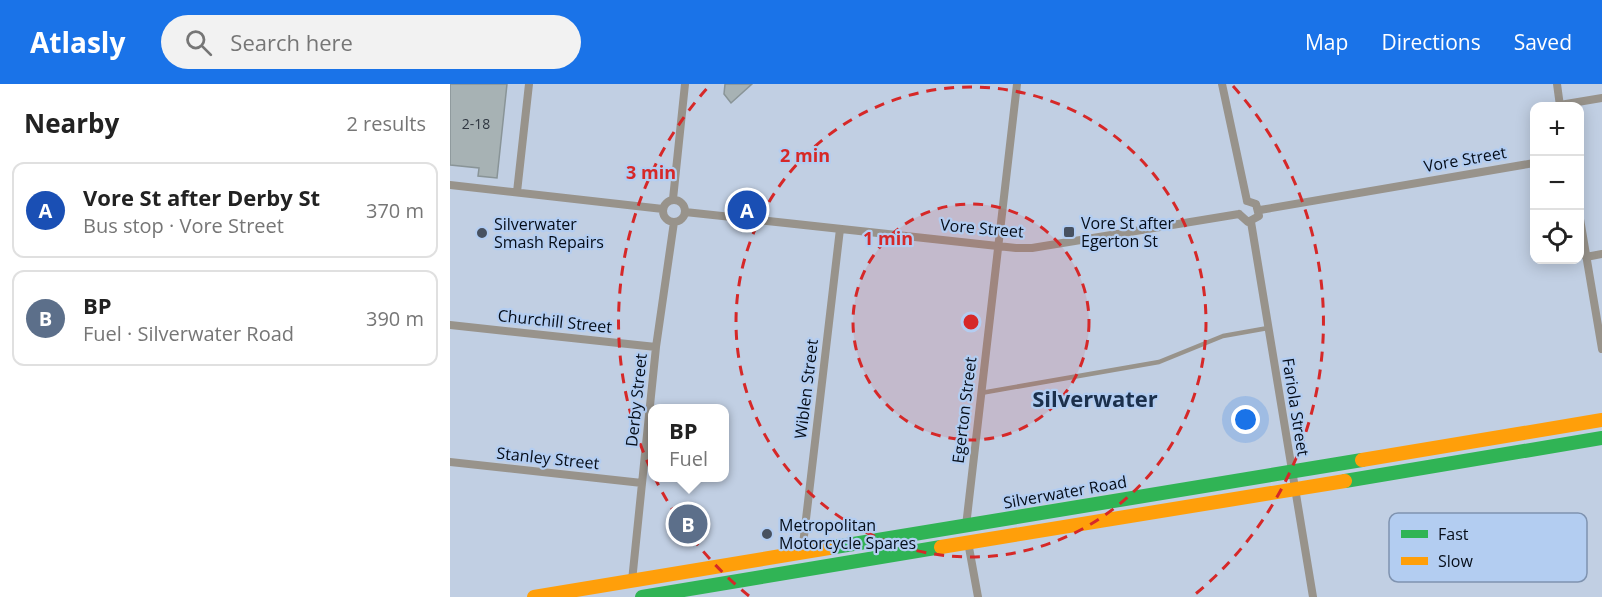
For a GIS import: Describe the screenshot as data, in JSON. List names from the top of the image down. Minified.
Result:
{"streets":{"highway":["Silverwater Road"],"street":["Vore Street","Churchill Street","Wiblen Street","Derby Street","Fariola Street","Egerton Street","Stanley Street"]},"crossings":[["Vore Street","Wiblen Street"],["Vore Street","Derby Street"],["Vore Street","Fariola Street"],["Vore Street","Egerton Street"],["Churchill Street","Derby Street"],["Wiblen Street","Silverwater Road"],["Derby Street","Stanley Street"],["Derby Street","Silverwater Road"],["Fariola Street","Silverwater Road"],["Egerton Street","Silverwater Road"]],"districts":["Silverwater"],"places":{"transit":["Vore St after Egerton St"],"other":["Silverwater Smash Repairs","Metropolitan Motorcycle Spares"]},"house_numbers":["2-18"],"legend":["Fast","Slow"],"page":{"header":"Atlasly","search":"Search here","nav":["Map","Directions","Saved"],"heading":["Nearby","2 results"],"map_buttons":["+","−"],"list":[{"mark":"A","name":"Vore St after Derby St","note":"Bus stop · Vore Street","value":"370 m"},{"mark":"B","name":"BP","note":"Fuel · Silverwater Road","value":"390 m"}],"pins":["A","B"],"popup":["BP","Fuel"]},"rings":["2 min","3 min","1 min"]}
